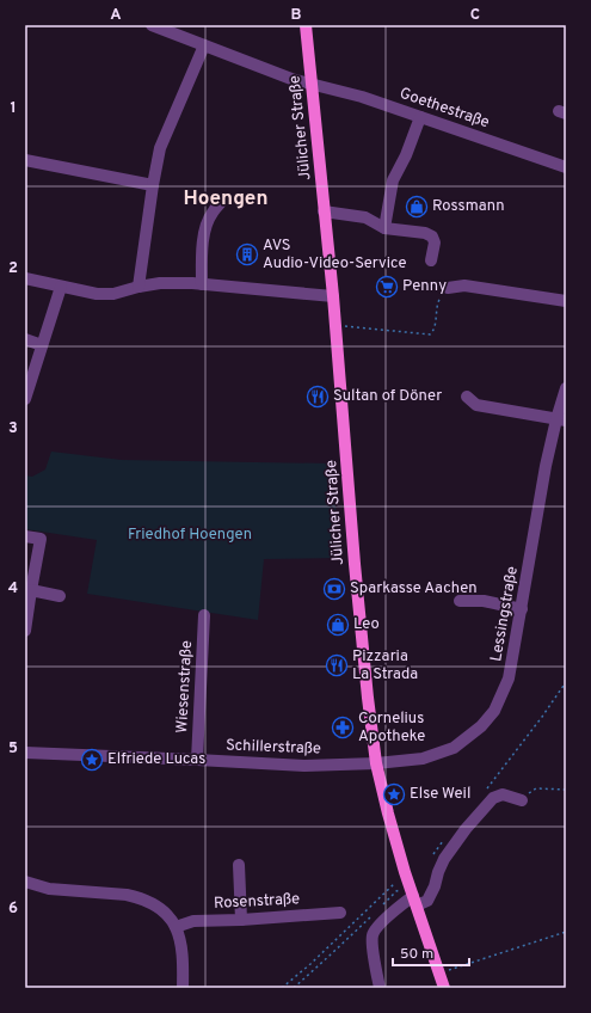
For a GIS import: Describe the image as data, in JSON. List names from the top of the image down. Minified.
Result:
{"streets":{"main road":["Jülicher Straße"],"street":["Goethestraße","Lessingstraße","Wiesenstraße","Schillerstraße","Rosenstraße"]},"crossings":[["Goethestraße","Jülicher Straße"],["Jülicher Straße","Lessingstraße"],["Jülicher Straße","Schillerstraße"],["Lessingstraße","Schillerstraße"],["Wiesenstraße","Schillerstraße"]],"districts":["Hoengen"],"parks":["Friedhof Hoengen"],"places":{"shop":["Rossmann","Leo"],"building":["AVS Audio-Video-Service"],"supermarket":["Penny"],"restaurant":["Sultan of Döner","Pizzaria La Strada"],"bank":["Sparkasse Aachen"],"pharmacy":["Cornelius Apotheke"],"place":["Elfriede Lucas","Else Weil"]},"scale_bar":"50 m","grid":{"columns":["A","B","C"],"rows":["1","2","3","4","5","6"]}}
